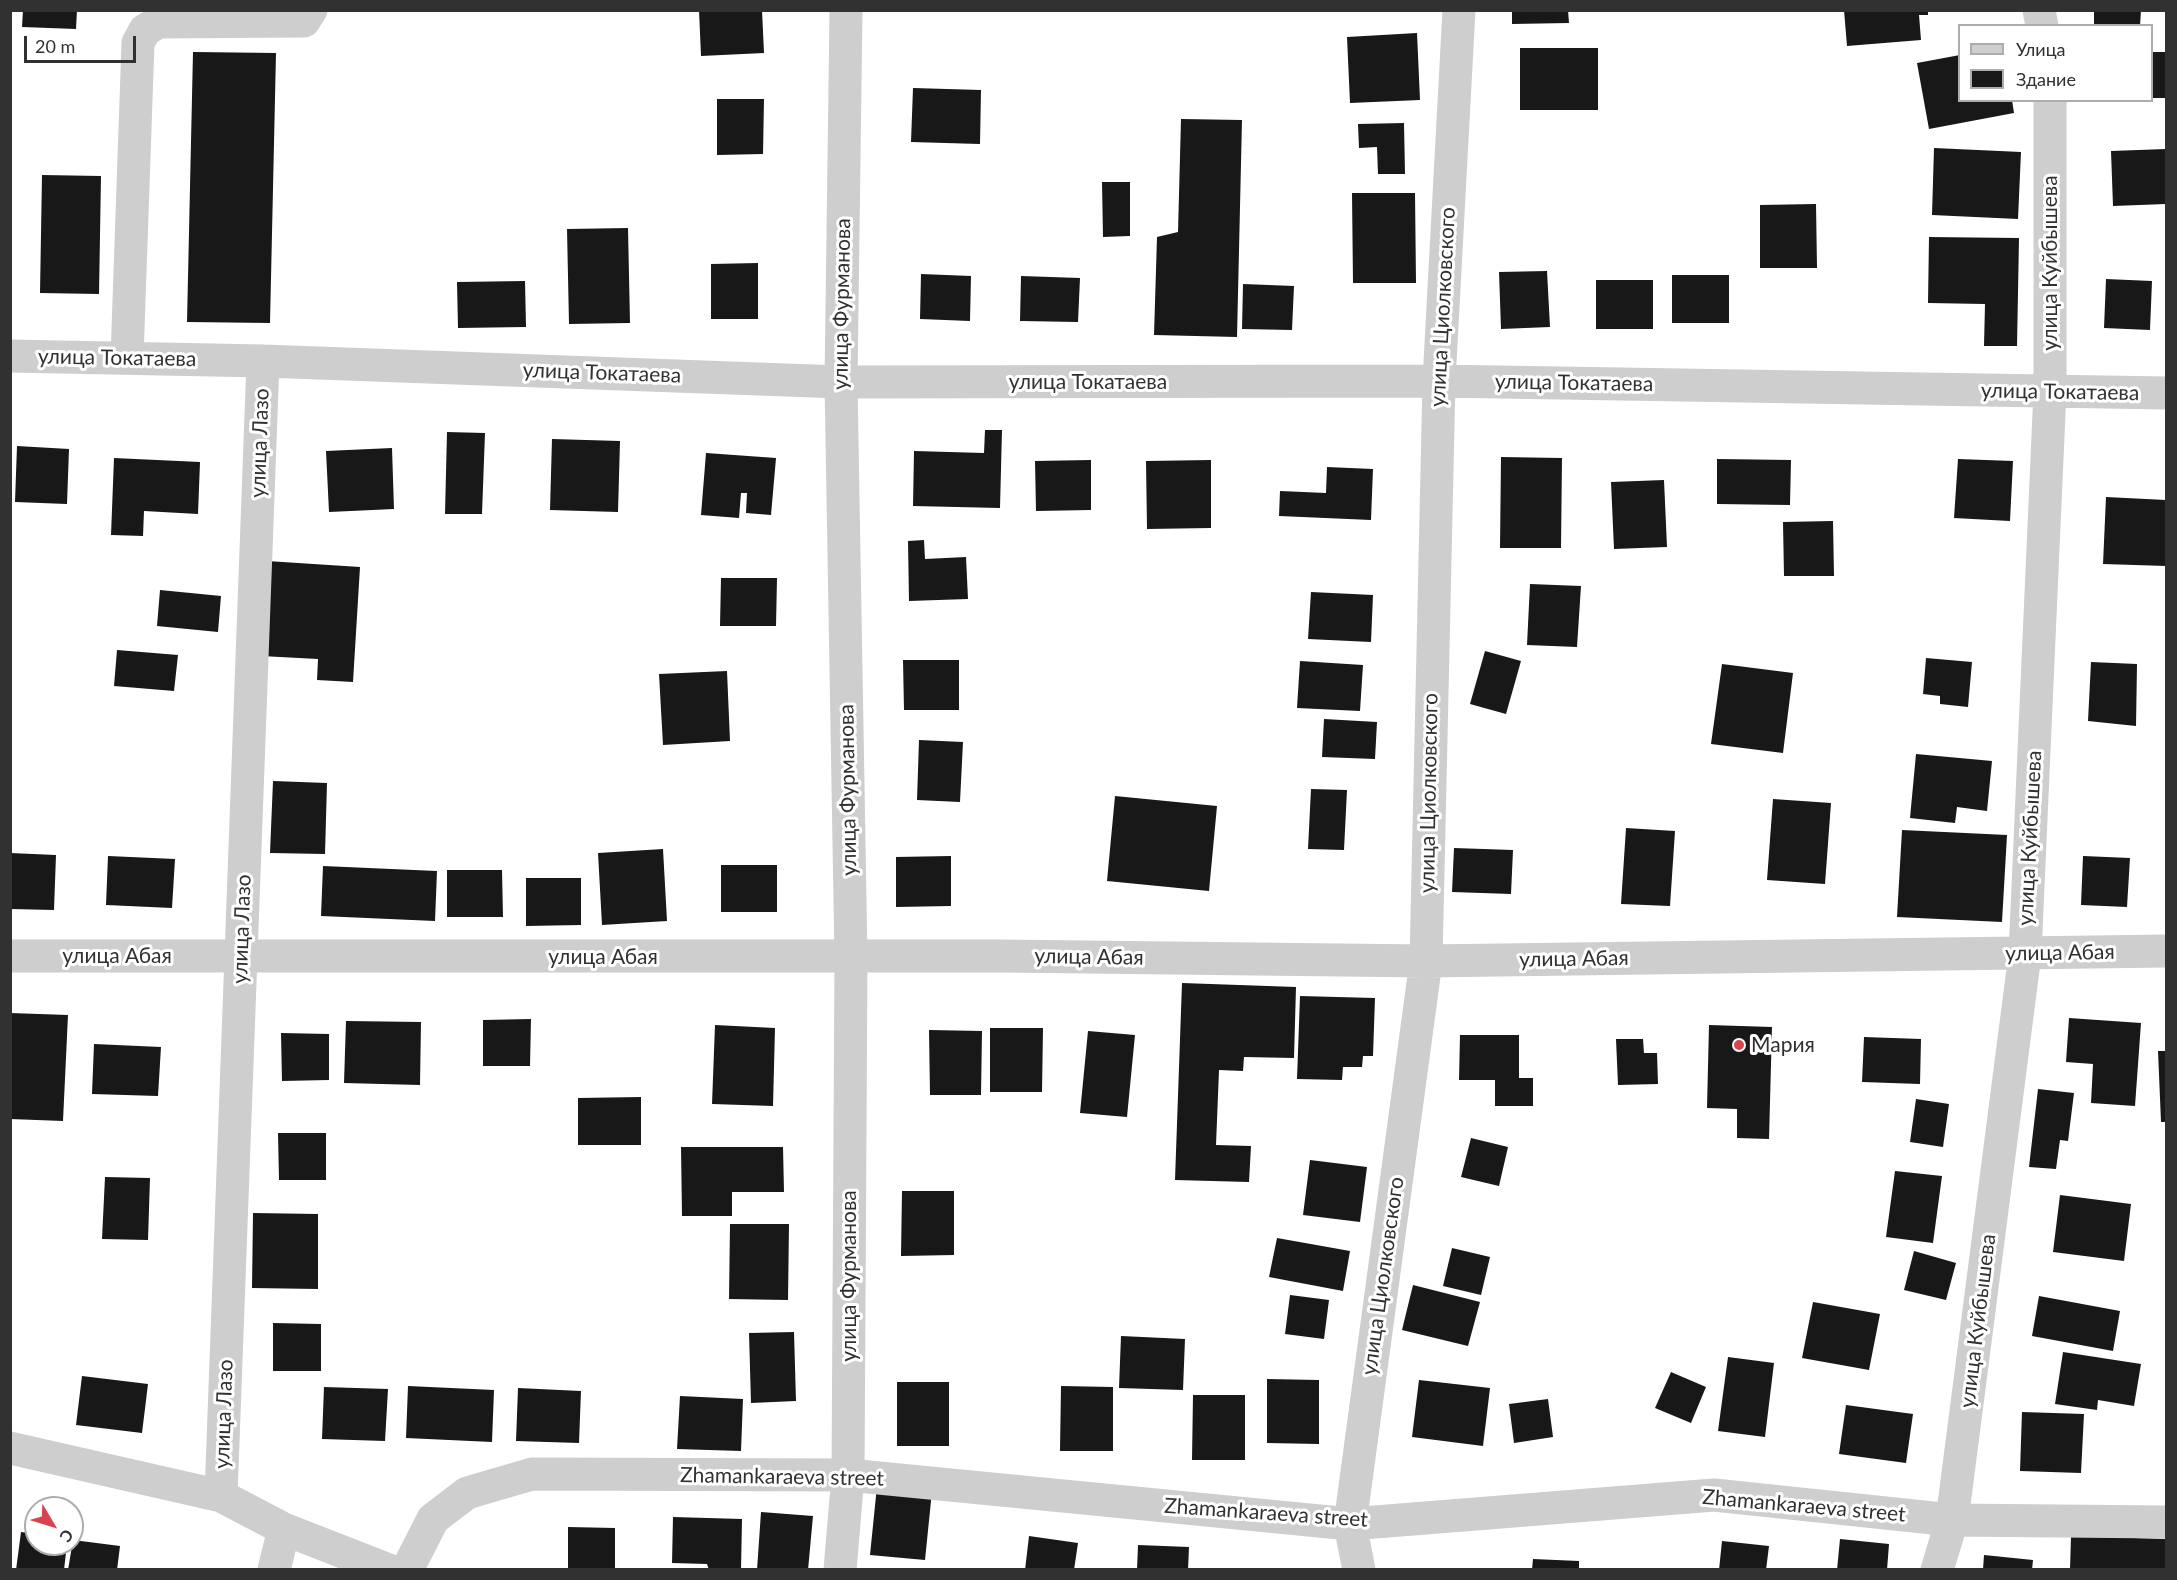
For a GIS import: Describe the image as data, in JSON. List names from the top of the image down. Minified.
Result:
{"streets":{"street":["улица Куйбышева","улица Фурманова","улица Циолковского","улица Токатаева","улица Лазо","улица Абая","Zhamankaraeva street"]},"crossings":[["улица Куйбышева","улица Токатаева"],["улица Куйбышева","улица Абая"],["улица Куйбышева","Zhamankaraeva street"],["улица Фурманова","улица Токатаева"],["улица Фурманова","улица Абая"],["улица Фурманова","Zhamankaraeva street"],["улица Циолковского","улица Токатаева"],["улица Циолковского","улица Абая"],["улица Циолковского","Zhamankaraeva street"],["улица Токатаева","улица Лазо"],["улица Лазо","улица Абая"]],"places":["Мария"],"legend":["Улица","Здание"],"scale_bar":"20 m","north":"bottom right"}
